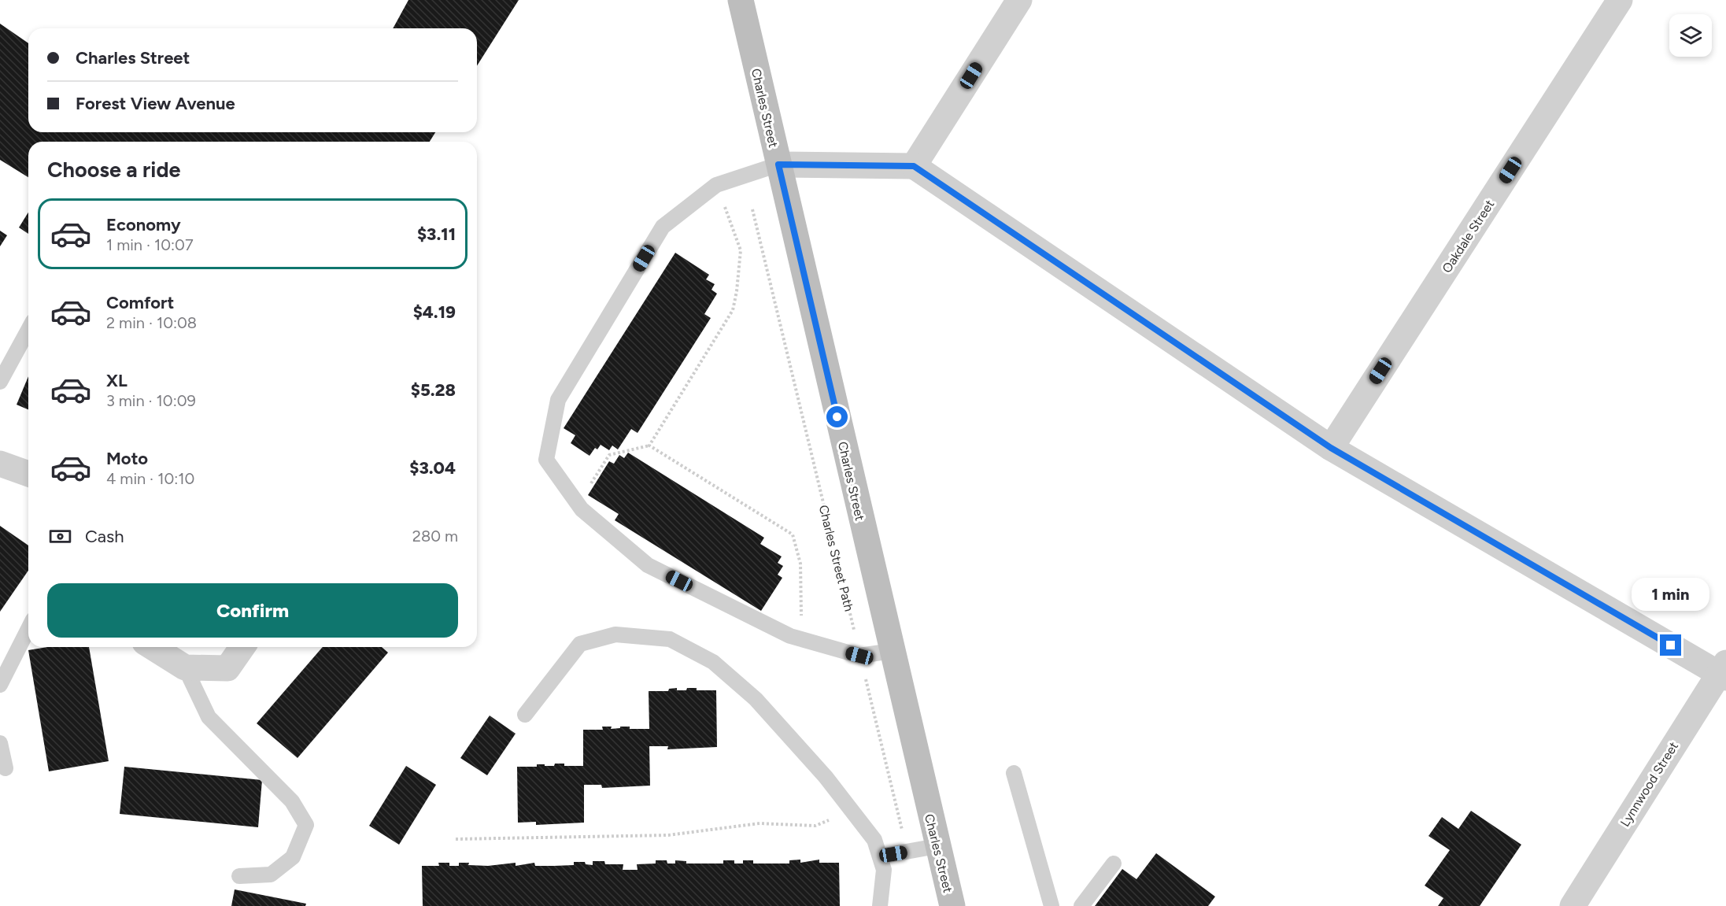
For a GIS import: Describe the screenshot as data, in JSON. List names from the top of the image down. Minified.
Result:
{"streets":{"main road":["Charles Street"],"street":["Oakdale Street","Lynnwood Street"],"path":["Charles Street Path"]},"page":{"banner":["Charles Street","Forest View Avenue"],"heading":"Choose a ride","list":[{"name":"Economy","note":"1 min · 10:07","value":"$3.11"},{"name":"Comfort","note":"2 min · 10:08","value":"$4.19"},{"name":"XL","note":"3 min · 10:09","value":"$5.28"},{"name":"Moto","note":"4 min · 10:10","value":"$3.04"}],"pay":["Cash","280 m"],"buttons":"Confirm","bubble":"1 min"}}
